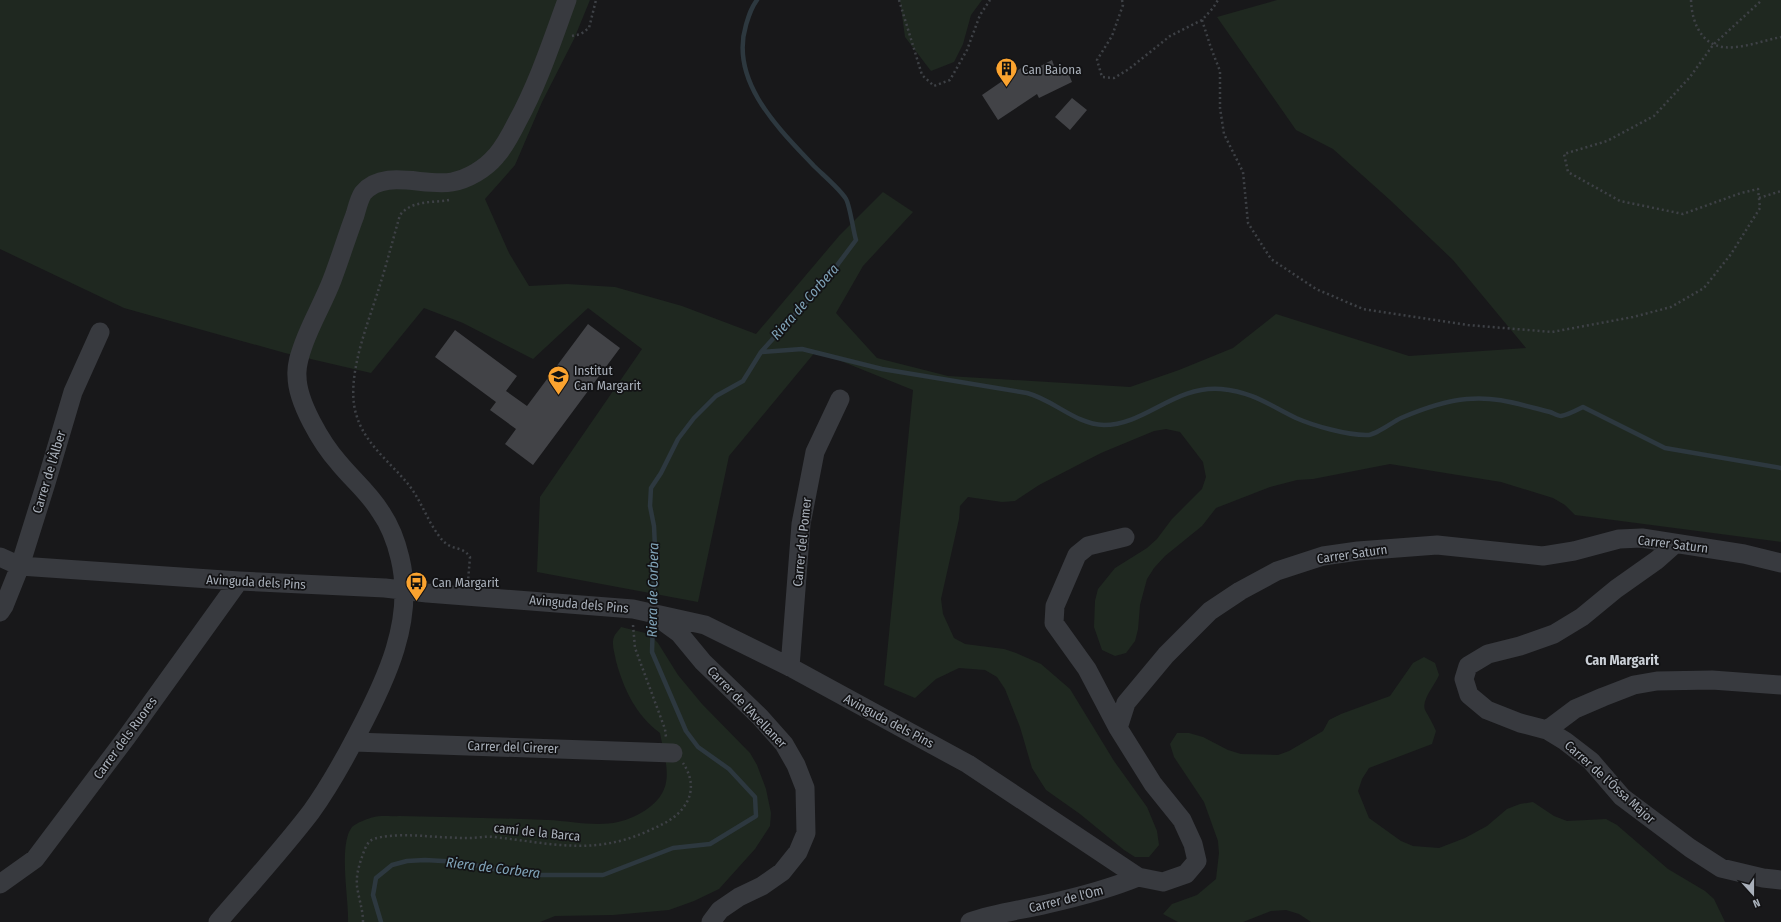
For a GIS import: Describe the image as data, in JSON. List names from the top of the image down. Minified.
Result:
{"streets":{"street":["Carrer de l'Àlber","Carrer del Pomer","Carrer Saturn","Avinguda dels Pins","Carrer de l'Avellaner","Carrer dels Ruores","Carrer del Cirerer","Carrer de l'Óssa Major","Carrer de l'Om"],"path":["camí de la Barca"]},"crossings":[["Carrer de l'Àlber","Avinguda dels Pins"],["Carrer del Pomer","Avinguda dels Pins"],["Carrer Saturn","Carrer de l'Óssa Major"],["Avinguda dels Pins","Carrer de l'Avellaner"],["Avinguda dels Pins","Carrer dels Ruores"],["Avinguda dels Pins","camí de la Barca"],["Avinguda dels Pins","Carrer de l'Om"],["Carrer de l'Avellaner","camí de la Barca"],["Carrer del Cirerer","camí de la Barca"]],"districts":["Can Margarit"],"water":["Riera de Corbera"],"places":{"building":["Can Baiona"],"school or university":["Institut Can Margarit"],"bus stop":["Can Margarit"]},"north":"bottom"}
